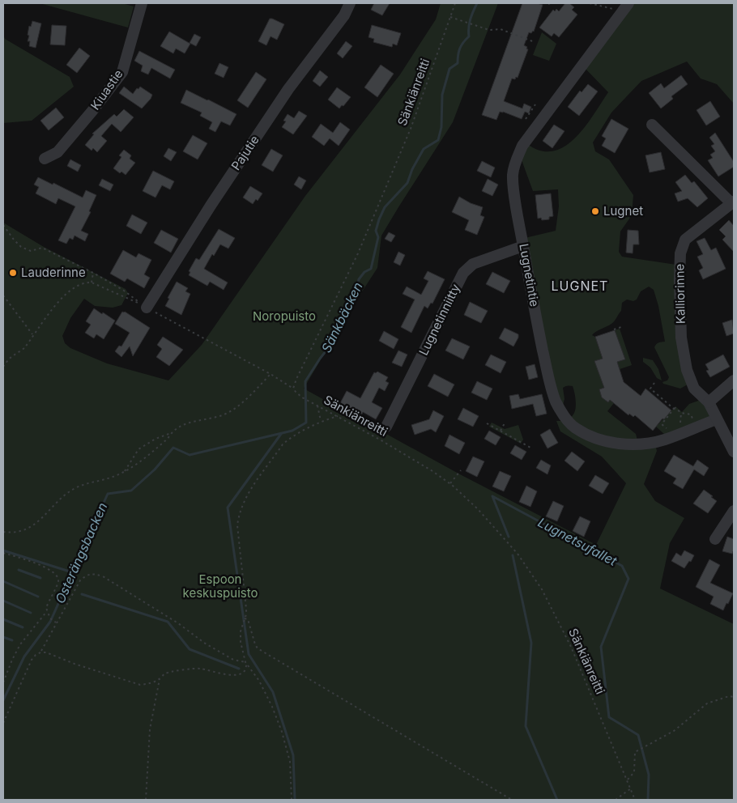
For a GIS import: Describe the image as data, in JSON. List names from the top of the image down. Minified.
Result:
{"streets":{"street":["Kiuastie","Pajutie","Lugnetintie","Kalliorinne","Lugnetinniitty"],"path":["Sänkiänreitti"]},"crossings":[["Lugnetintie","Lugnetinniitty"]],"districts":["LUGNET"],"water":["Sänkbäcken","Lugnetsufallet","Osterängsbacken"],"parks":["Noropuisto","Espoon keskuspuisto"],"places":["Lugnet","Lauderinne"]}
